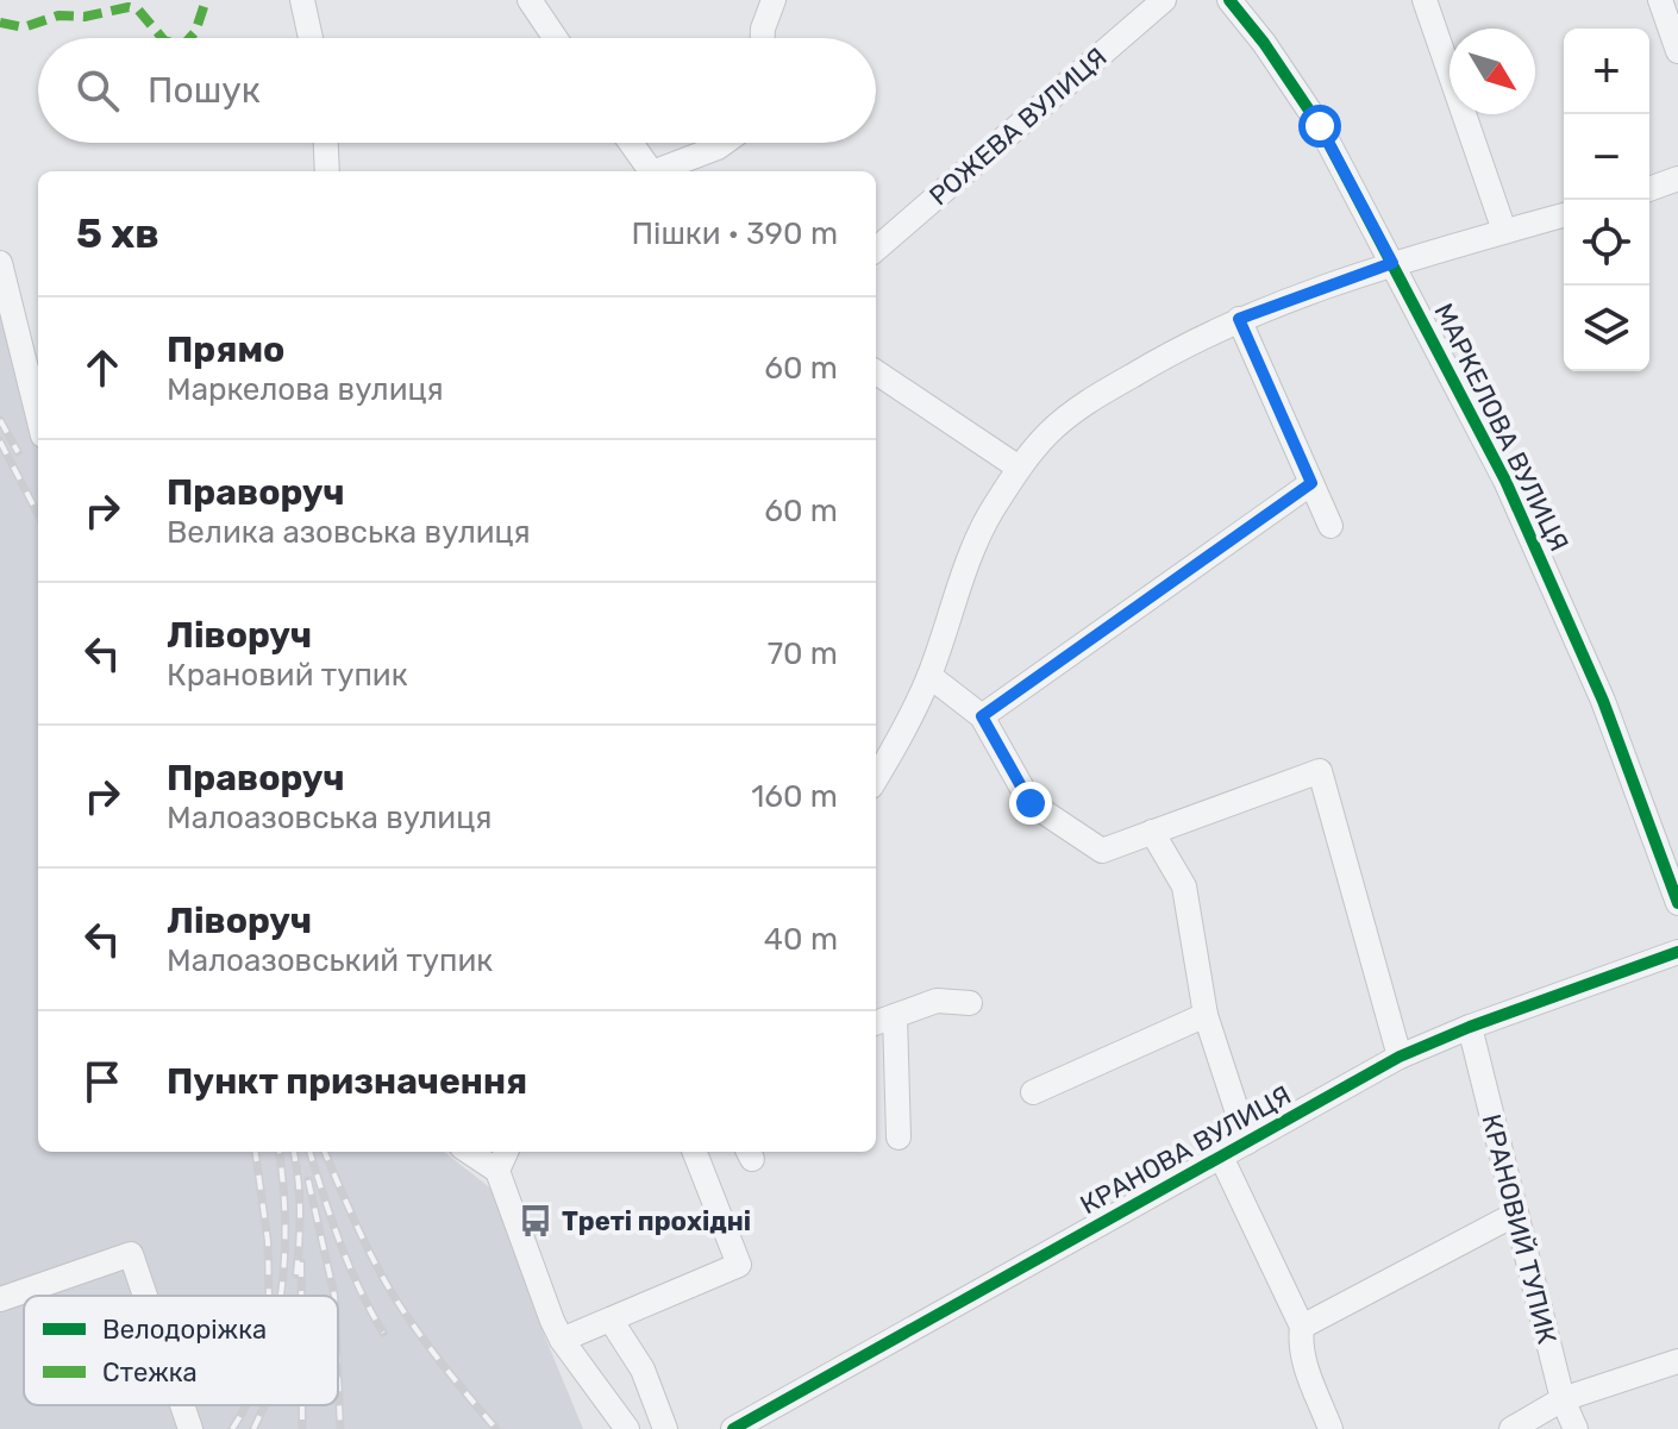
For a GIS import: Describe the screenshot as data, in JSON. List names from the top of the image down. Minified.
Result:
{"streets":{"street":["РОЖЕВА ВУЛИЦЯ","МАРКЕЛОВА ВУЛИЦЯ","КРАНОВА ВУЛИЦЯ","КРАНОВИЙ ТУПИК"]},"crossings":[["КРАНОВА ВУЛИЦЯ","КРАНОВИЙ ТУПИК"]],"places":{"bus stop":["Треті прохідні"]},"legend":["Велодоріжка","Стежка"],"north":"bottom right","page":{"map_buttons":["+","−"],"search":"Пошук","heading":["5 хв","Пішки · 390 m"],"list":[["Прямо","Маркелова вулиця","60 m"],["Праворуч","Велика азовська вулиця","60 m"],["Ліворуч","Крановий тупик","70 m"],["Праворуч","Малоазовська вулиця","160 m"],["Ліворуч","Малоазовський тупик","40 m"],"Пункт призначення"]}}
